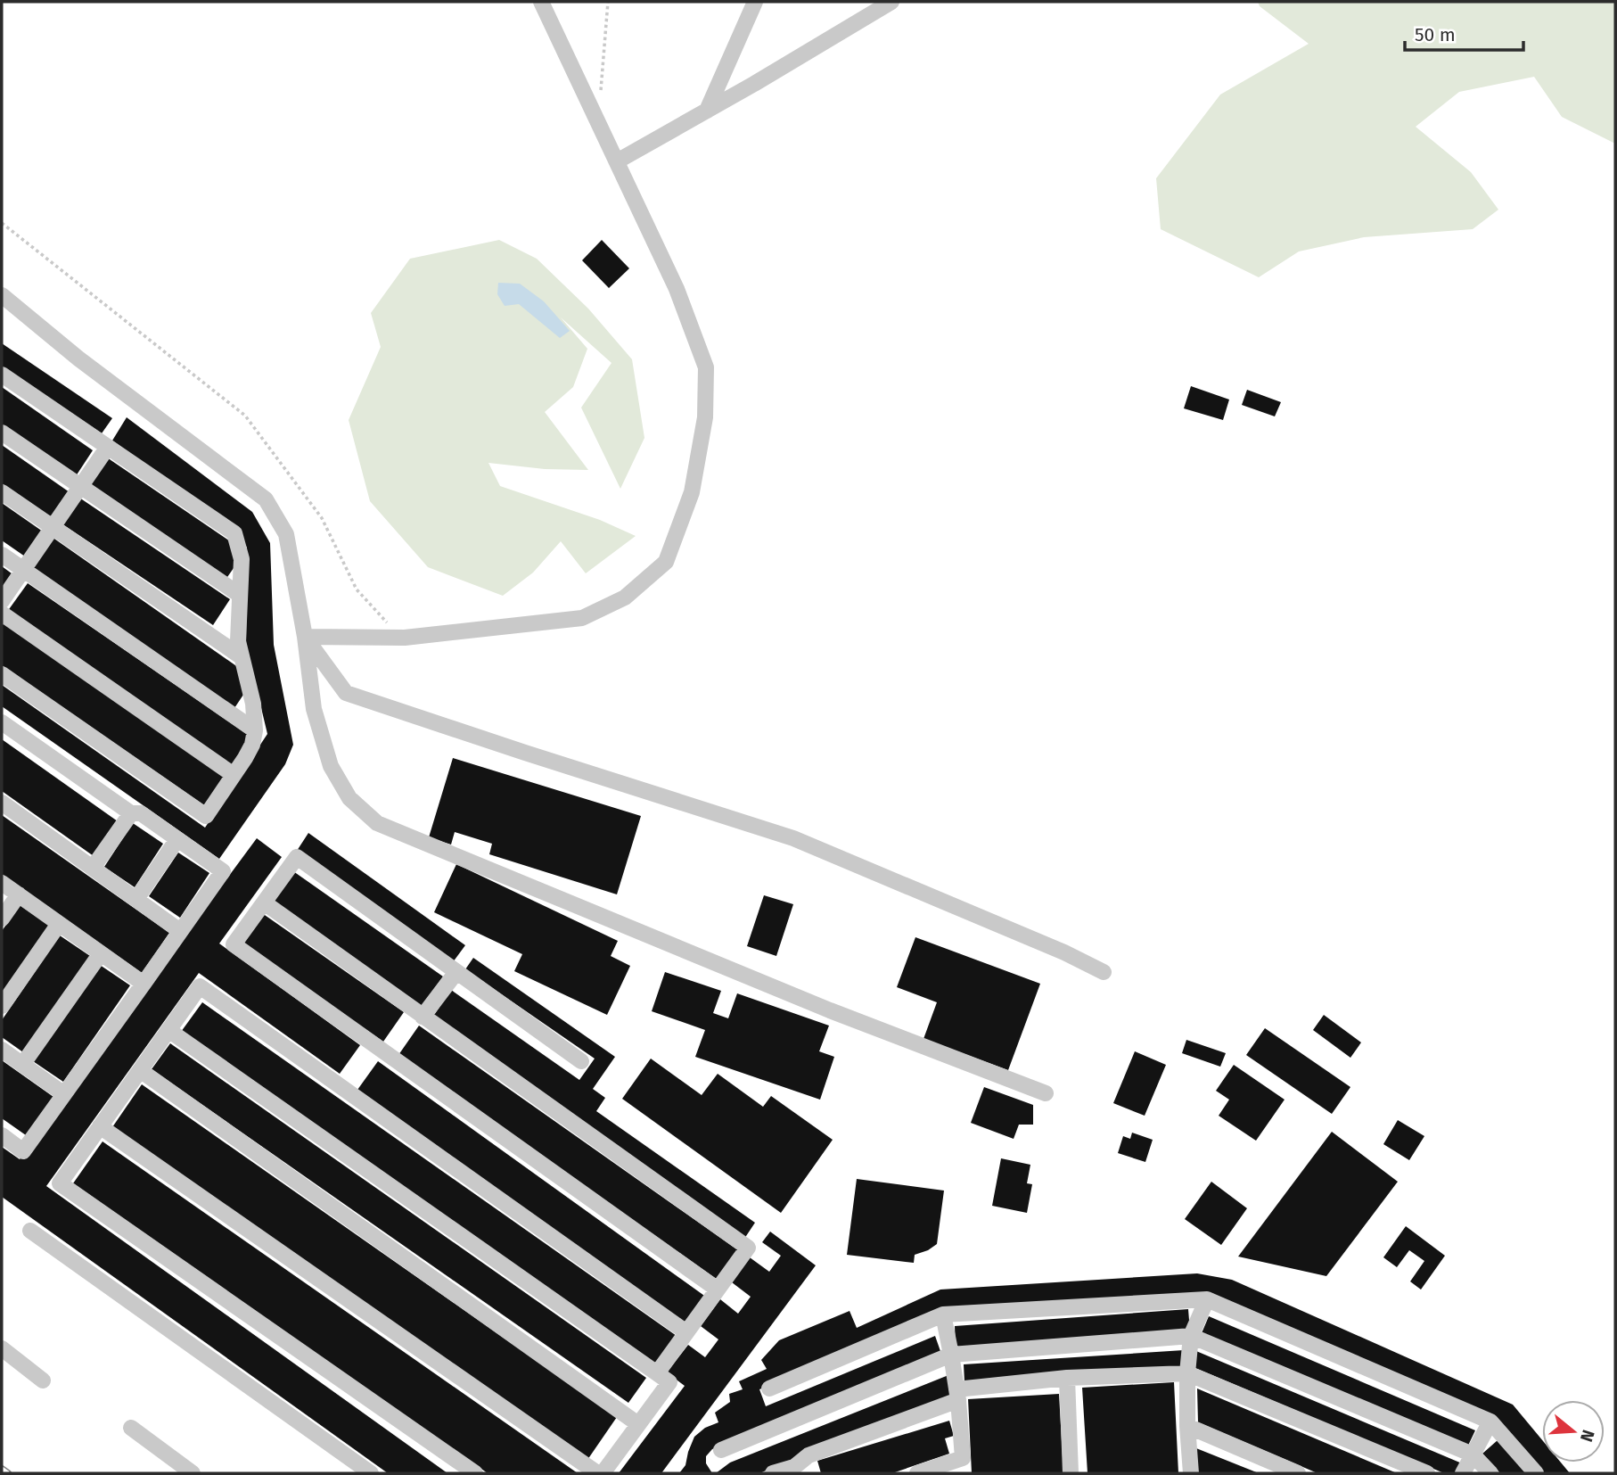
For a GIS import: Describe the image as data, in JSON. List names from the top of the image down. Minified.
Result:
{"scale_bar":"50 m","north":"right"}
